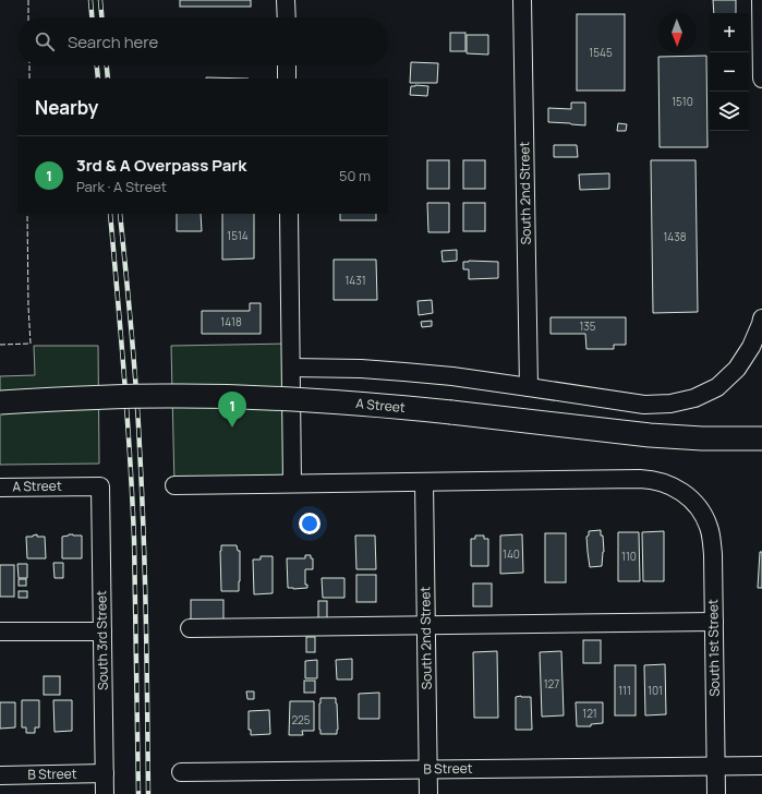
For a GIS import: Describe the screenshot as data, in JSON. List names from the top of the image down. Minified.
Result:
{"streets":{"main road":["A Street"],"street":["South 2nd Street","South 3rd Street","South 1st Street","B Street"]},"crossings":[["South 2nd Street","South 1st Street"],["South 2nd Street","B Street"],["A Street","South 3rd Street"],["South 3rd Street","B Street"],["South 1st Street","B Street"]],"house_numbers":["1545","1510","1514","1438","1431","1418","135","140","110","127","111","101","121","225"],"north":"bottom","page":{"map_buttons":["+","−"],"search":"Search here","heading":"Nearby","list":[{"mark":"1","name":"3rd & A Overpass Park","note":"Park · A Street","value":"50 m"}],"pins":"1"}}
